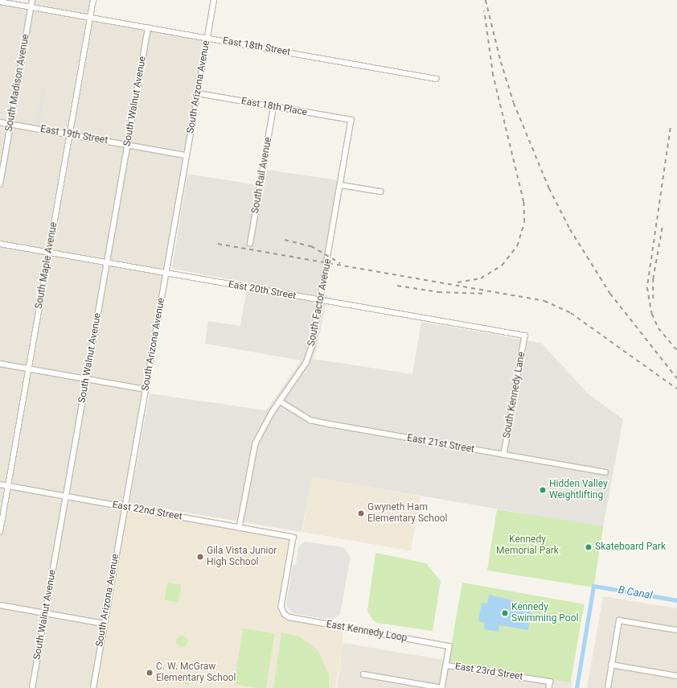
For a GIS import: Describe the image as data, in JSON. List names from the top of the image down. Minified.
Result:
{"streets":{"street":["East 18th Street","South Madison Avenue","South Arizona Avenue","South Walnut Avenue","East 18th Place","East 19th Street","South Rail Avenue","South Maple Avenue","East 20th Street","South Factor Avenue","South Kennedy Lane","East 21st Street","East 22nd Street","East Kennedy Loop","East 23rd Street"]},"crossings":[["East 18th Street","South Madison Avenue"],["East 18th Street","South Arizona Avenue"],["East 18th Street","South Walnut Avenue"],["East 18th Street","South Maple Avenue"],["South Madison Avenue","East 19th Street"],["South Arizona Avenue","East 18th Place"],["South Arizona Avenue","East 19th Street"],["South Arizona Avenue","East 20th Street"],["South Arizona Avenue","East 22nd Street"],["South Walnut Avenue","East 19th Street"],["South Walnut Avenue","East 20th Street"],["South Walnut Avenue","East 22nd Street"],["East 18th Place","South Rail Avenue"],["East 18th Place","South Factor Avenue"],["East 19th Street","South Maple Avenue"],["South Maple Avenue","East 20th Street"],["South Maple Avenue","East 22nd Street"],["East 20th Street","South Factor Avenue"],["East 20th Street","South Kennedy Lane"],["South Factor Avenue","East 21st Street"],["South Factor Avenue","East 22nd Street"],["South Kennedy Lane","East 21st Street"],["East 22nd Street","East Kennedy Loop"],["East Kennedy Loop","East 23rd Street"]],"water":["B Canal"],"parks":["Kennedy Memorial Park"],"places":["Hidden Valley Weightlifting","Gwyneth Ham Elementary School","Skateboard Park","Gila Vista Junior High School","Kennedy Swimming Pool","C. W. McGraw Elementary School"]}
